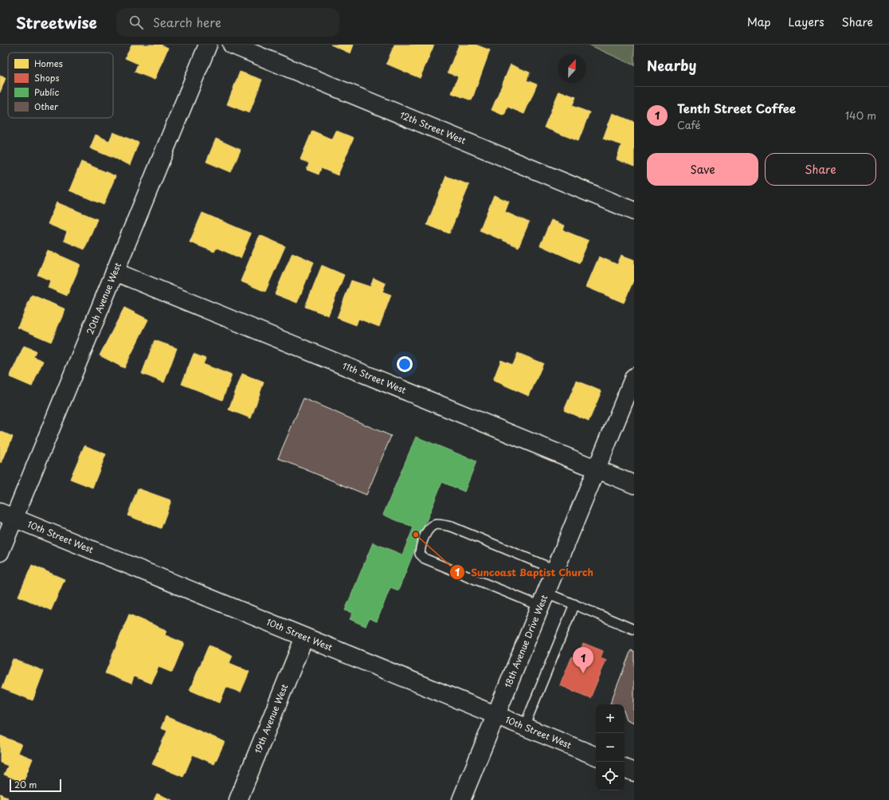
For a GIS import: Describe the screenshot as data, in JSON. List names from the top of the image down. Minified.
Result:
{"streets":{"street":["12th Street West","20th Avenue West","11th Street West","10th Street West","18th Avenue Drive West","19th Avenue West"]},"crossings":[["20th Avenue West","11th Street West"],["20th Avenue West","10th Street West"],["11th Street West","18th Avenue Drive West"],["10th Street West","18th Avenue Drive West"],["10th Street West","19th Avenue West"]],"places":["Suncoast Baptist Church"],"legend":["Homes","Shops","Public","Other"],"scale_bar":"20 m","north":"top","page":{"header":"Streetwise","search":"Search here","nav":["Map","Layers","Share"],"heading":"Nearby","list":[{"mark":"1","name":"Tenth Street Coffee","note":"Café","value":"140 m"}],"buttons":["Save","Share"],"pins":"1","map_buttons":["+","−"],"scale":"20 m"}}
